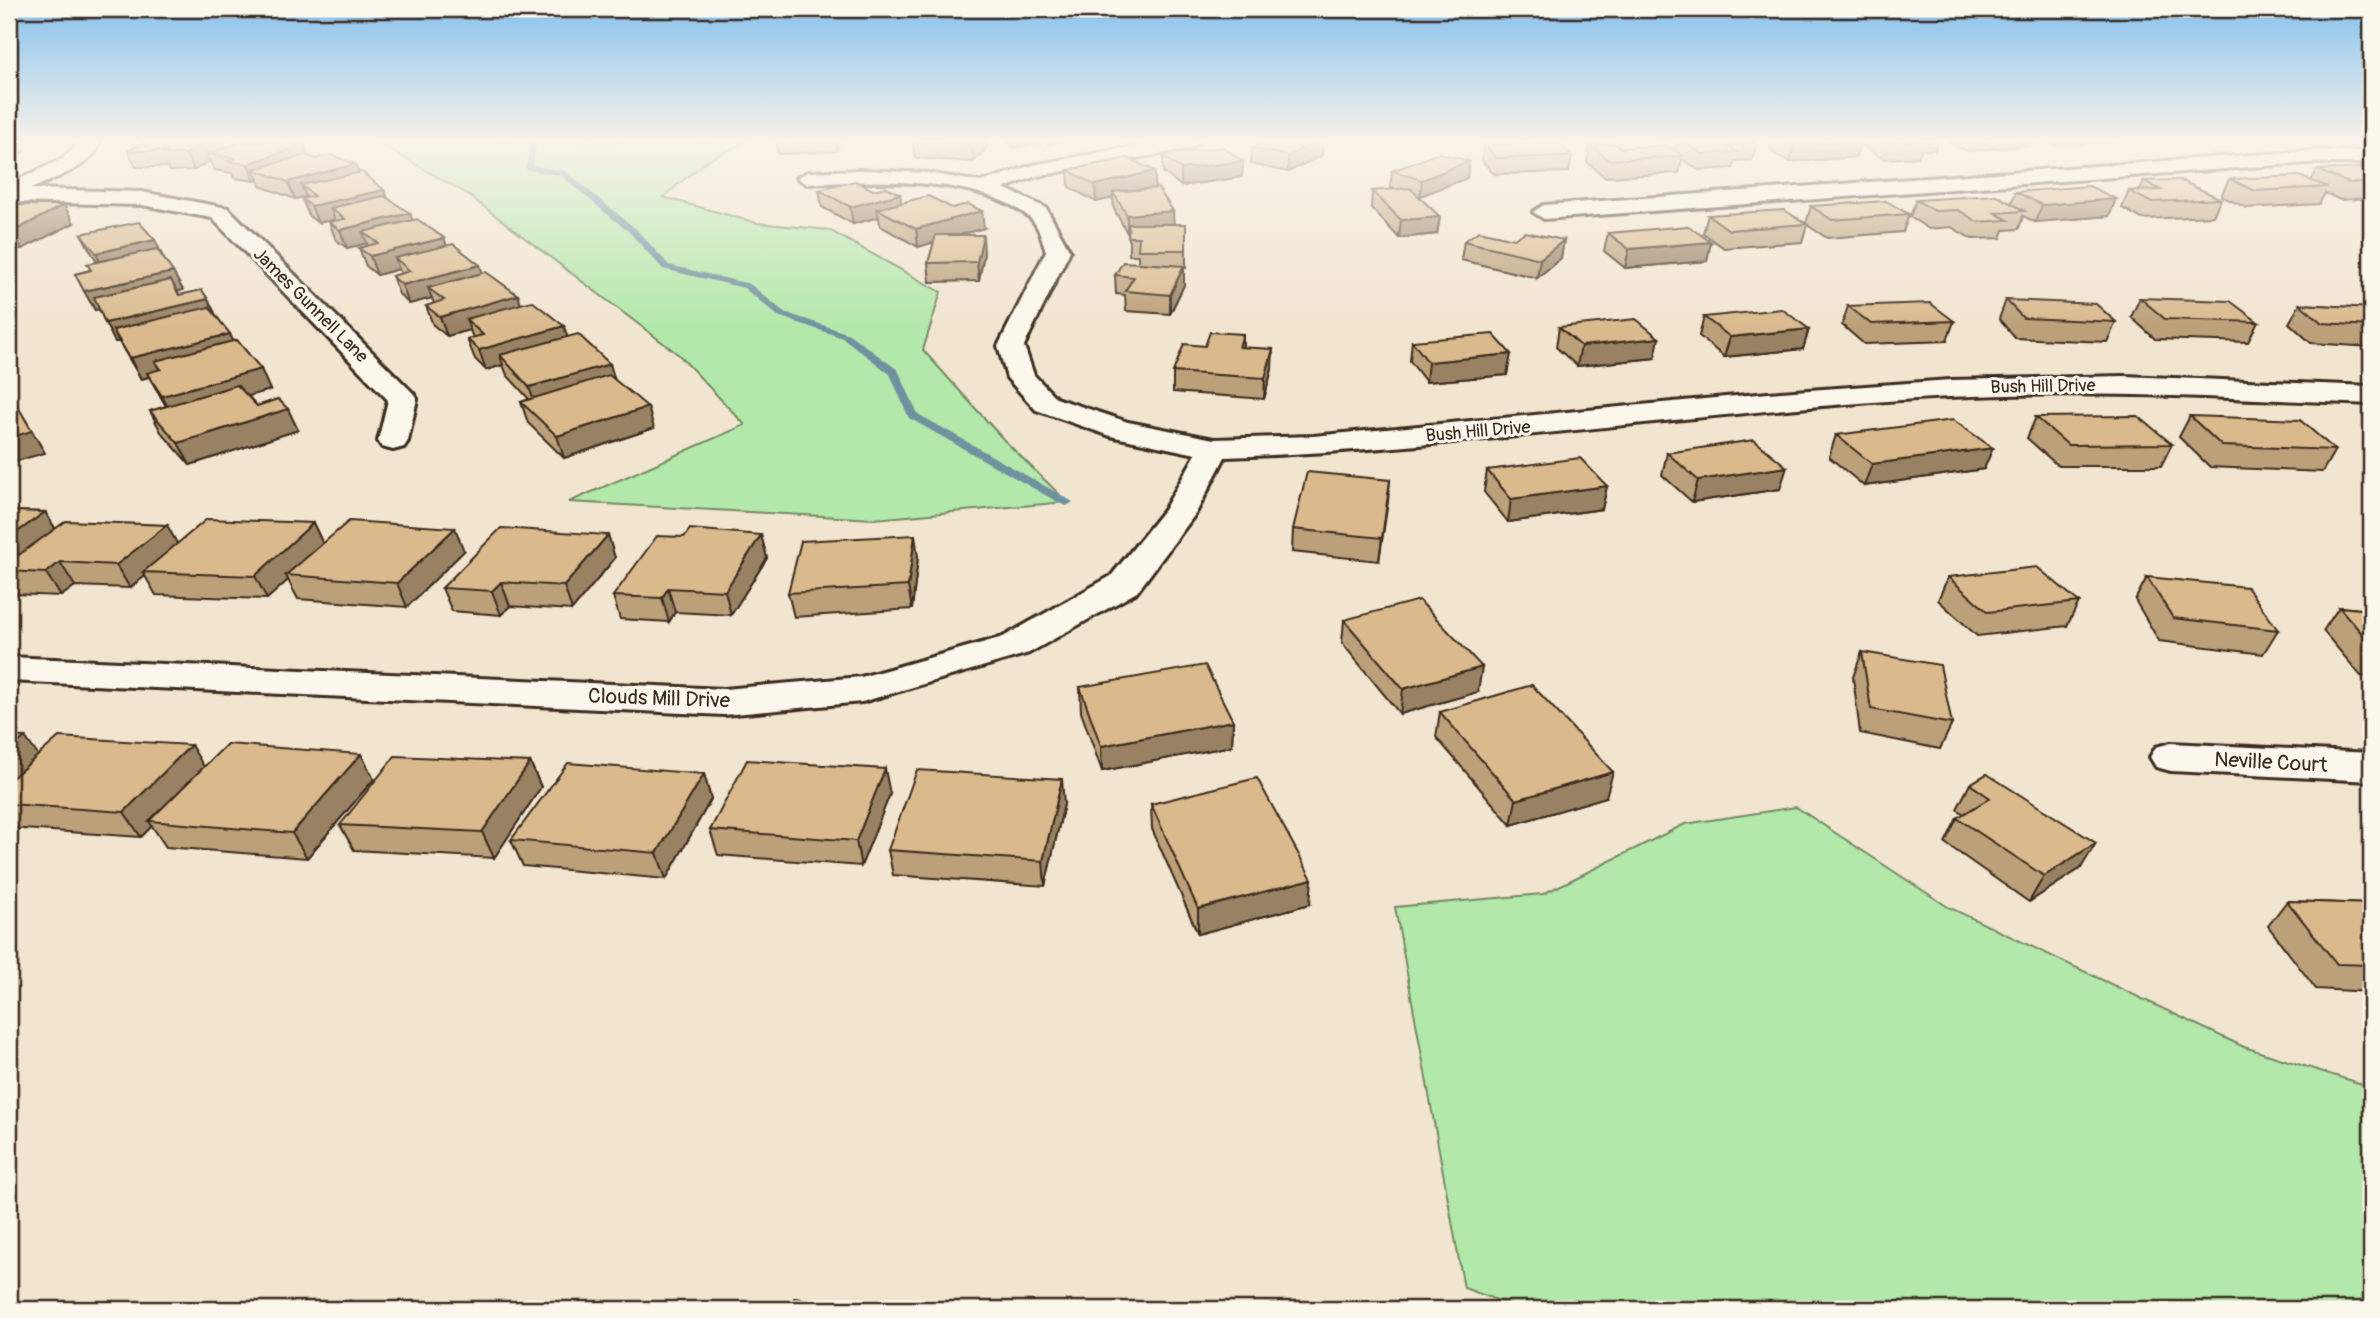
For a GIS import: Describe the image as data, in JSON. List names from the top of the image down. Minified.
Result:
{"streets":{"street":["James Gunnell Lane","Bush Hill Drive","Clouds Mill Drive","Neville Court"]},"crossings":[["Bush Hill Drive","Clouds Mill Drive"]]}
